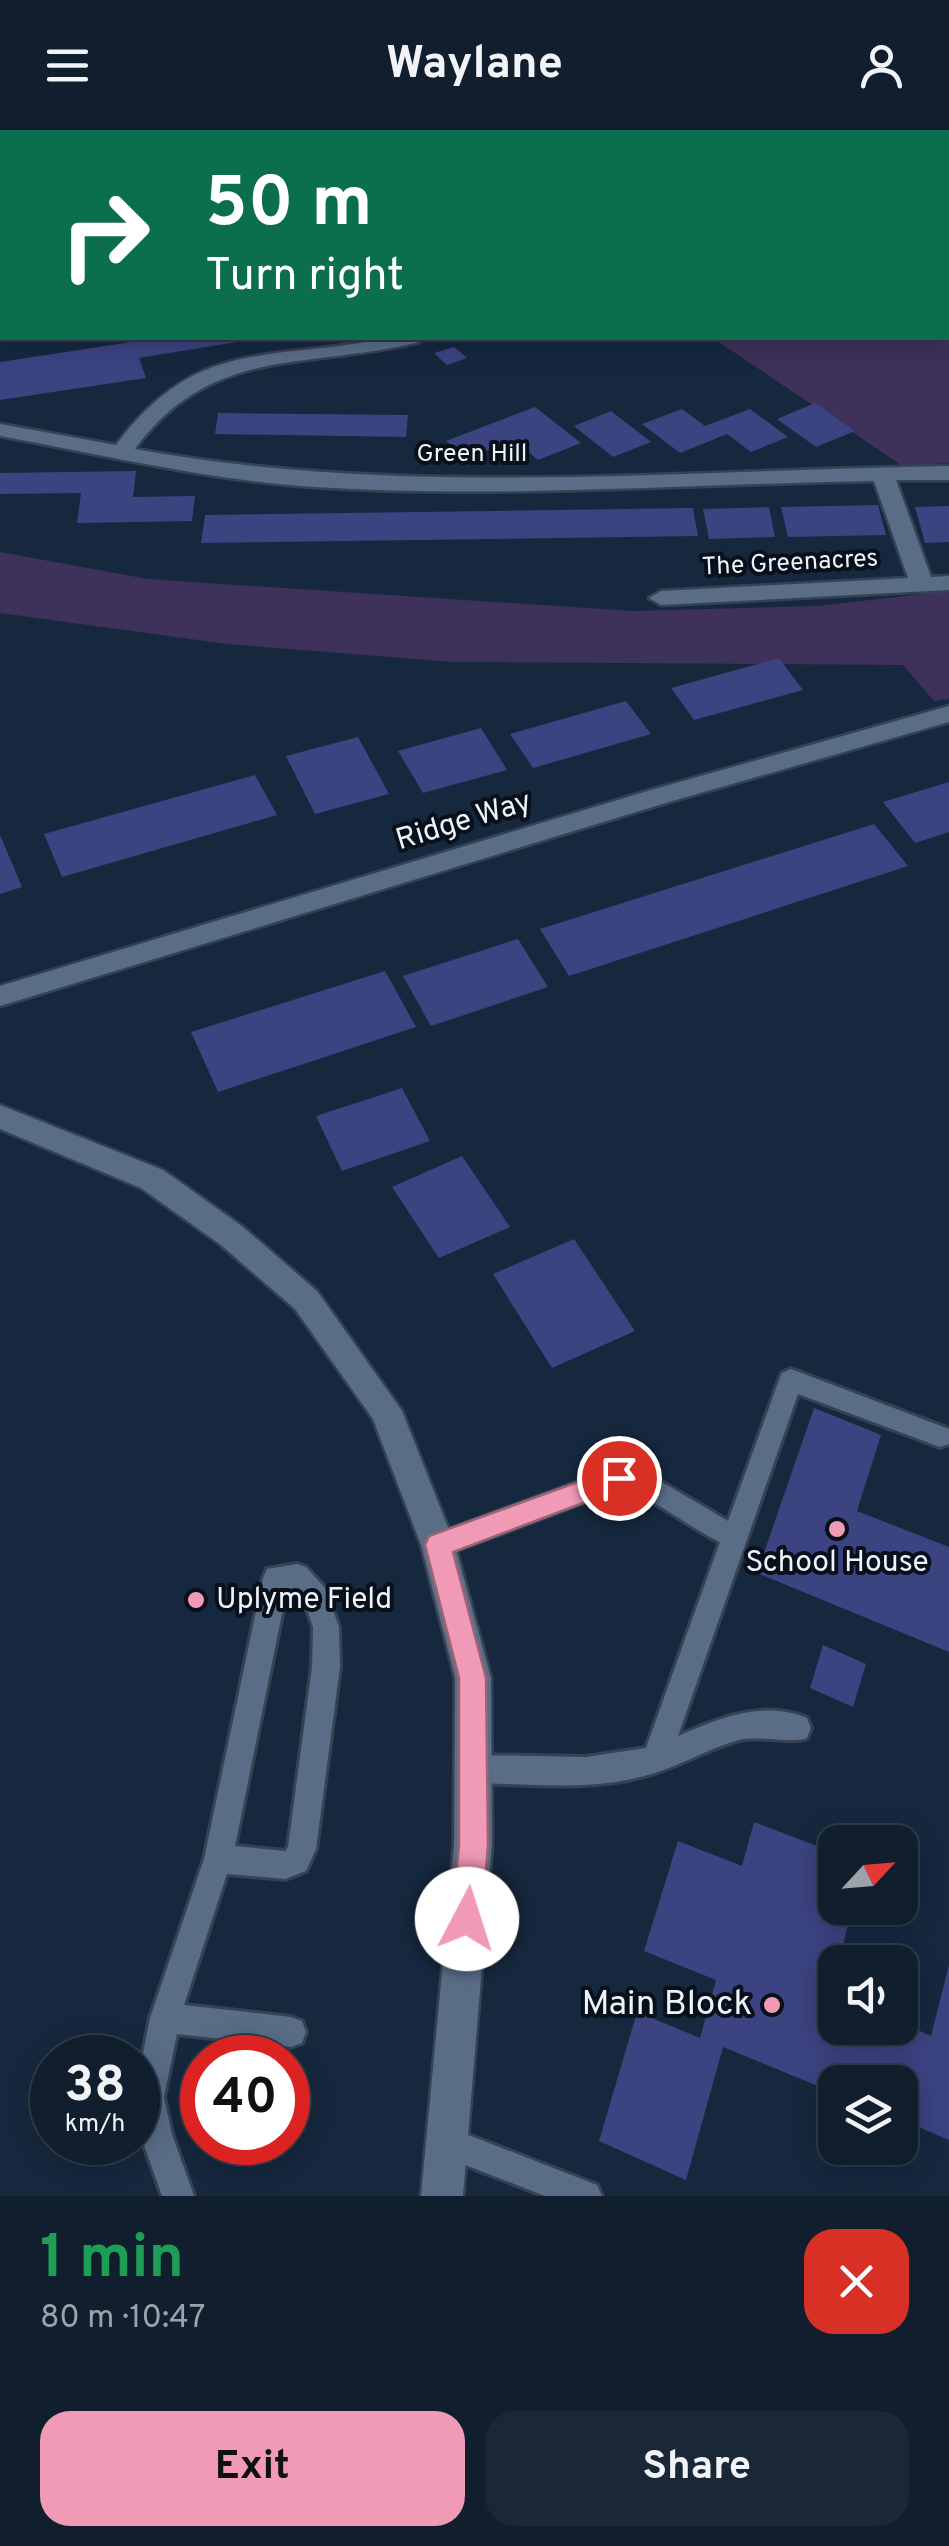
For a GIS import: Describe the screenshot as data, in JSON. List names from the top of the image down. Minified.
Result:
{"streets":{"street":["Green Hill","The Greenacres","Ridge Way"]},"crossings":[["Green Hill","The Greenacres"]],"places":["School House","Uplyme Field","Main Block"],"north":"top right","page":{"header":"Waylane","turn":["50 m","Turn right"],"speed":"38 km/h","limit":"40","heading":["1 min","80 m · 10:47"],"buttons":["Exit","Share"]}}
